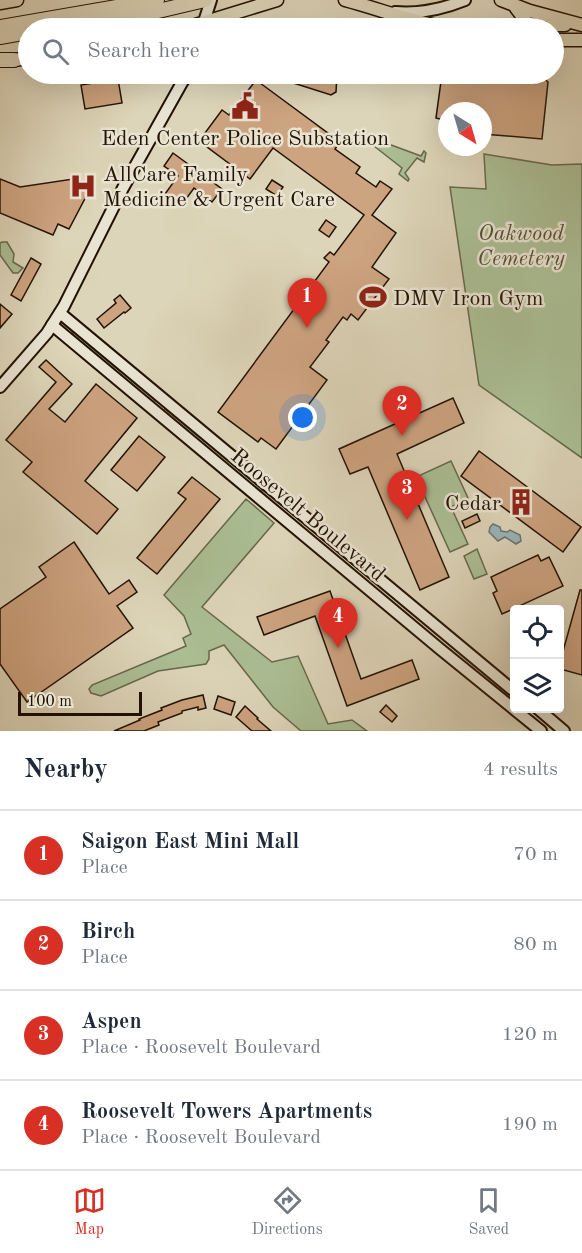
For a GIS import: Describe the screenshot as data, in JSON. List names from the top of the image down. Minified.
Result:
{"streets":{"main road":["Roosevelt Boulevard"]},"parks":["Oakwood Cemetery"],"places":{"public building":["Eden Center Police Substation"],"hospital":["AllCare Family Medicine & Urgent Care"],"sports":["DMV Iron Gym"],"building":["Cedar"]},"scale_bar":"100 m","north":"bottom right","page":{"search":"Search here","pins":["1","2","3","4"],"scale":"100 m","heading":["Nearby","4 results"],"list":[{"mark":"1","name":"Saigon East Mini Mall","note":"Place","value":"70 m"},{"mark":"2","name":"Birch","note":"Place","value":"80 m"},{"mark":"3","name":"Aspen","note":"Place · Roosevelt Boulevard","value":"120 m"},{"mark":"4","name":"Roosevelt Towers Apartments","note":"Place · Roosevelt Boulevard","value":"190 m"}],"nav":["Map","Directions","Saved"]}}
